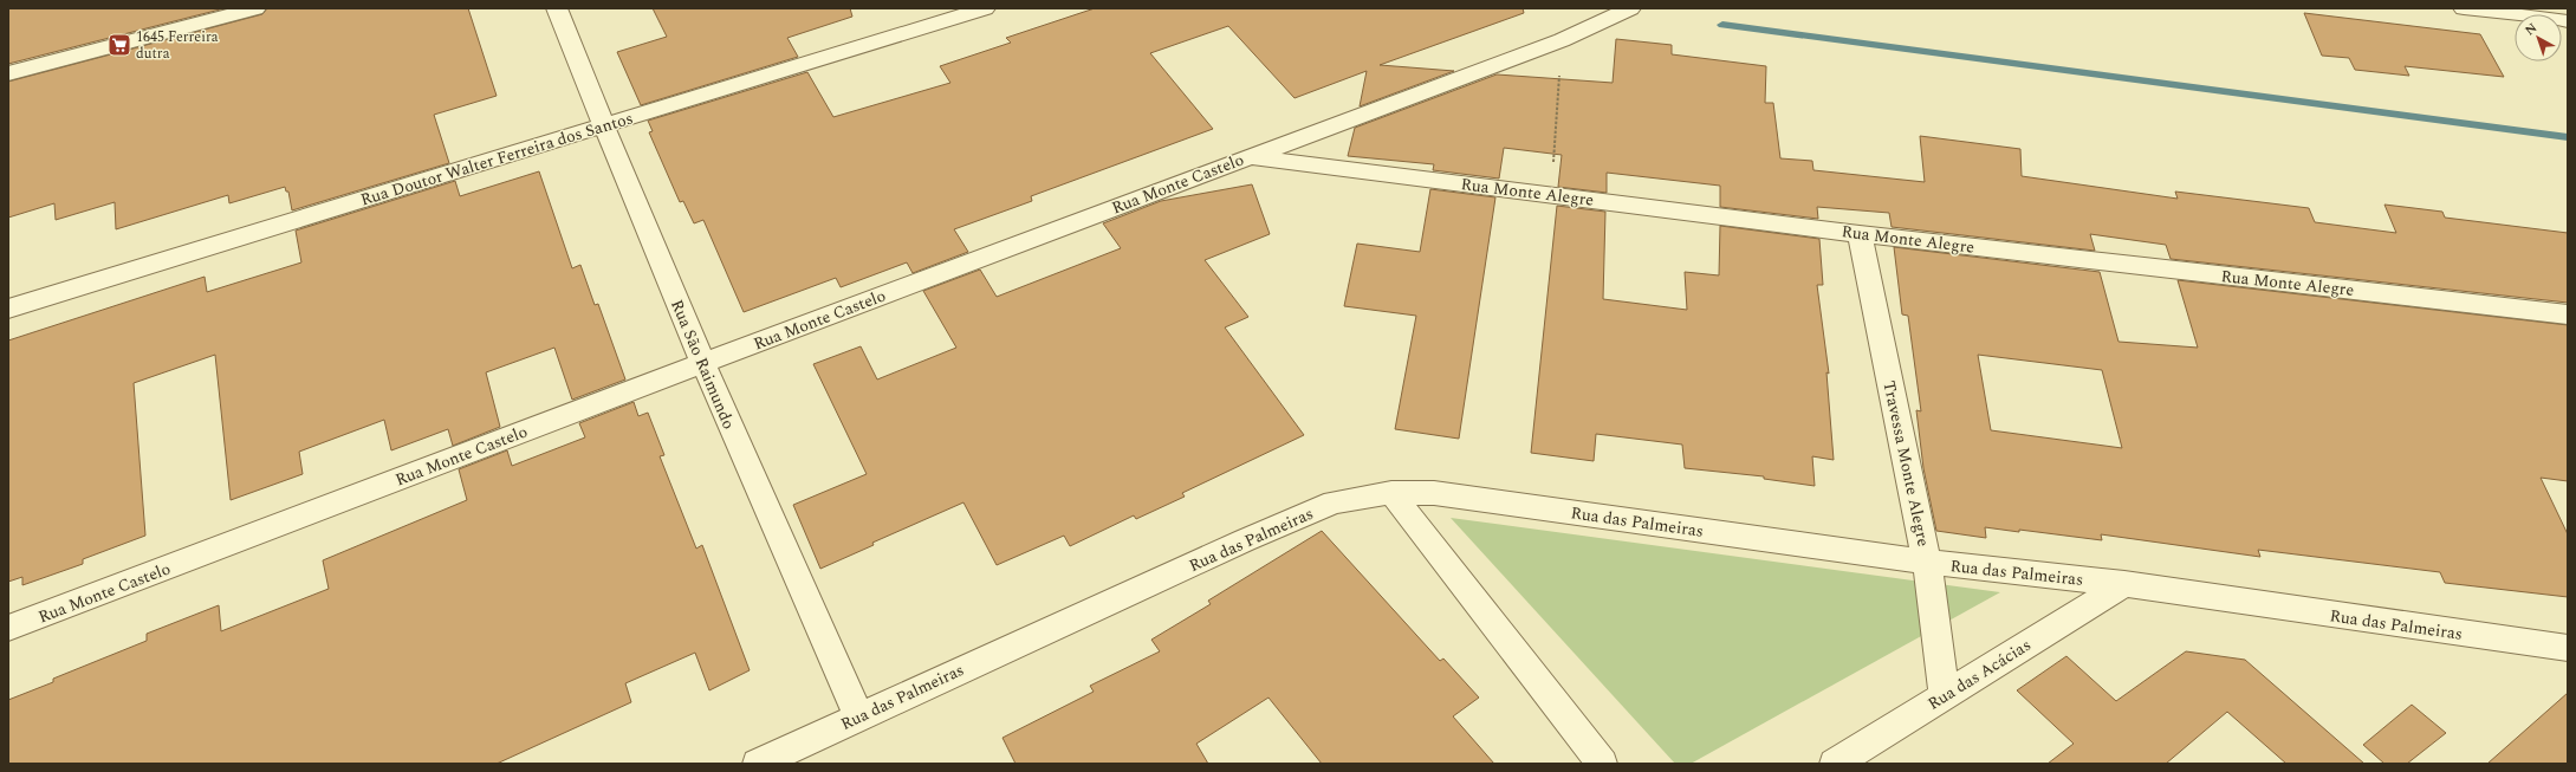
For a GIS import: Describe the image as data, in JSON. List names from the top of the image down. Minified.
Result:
{"streets":{"street":["Rua Doutor Walter Ferreira dos Santos","Rua Monte Castelo","Rua Monte Alegre","Rua São Raimundo","Travessa Monte Alegre","Rua das Palmeiras","Rua das Acácias"]},"crossings":[["Rua Doutor Walter Ferreira dos Santos","Rua São Raimundo"],["Rua Monte Castelo","Rua Monte Alegre"],["Rua Monte Castelo","Rua São Raimundo"],["Rua Monte Alegre","Travessa Monte Alegre"],["Rua São Raimundo","Rua das Palmeiras"],["Travessa Monte Alegre","Rua das Palmeiras"],["Travessa Monte Alegre","Rua das Acácias"],["Rua das Palmeiras","Rua das Acácias"]],"places":{"supermarket":["1645 Ferreira dutra"]},"north":"top left"}
